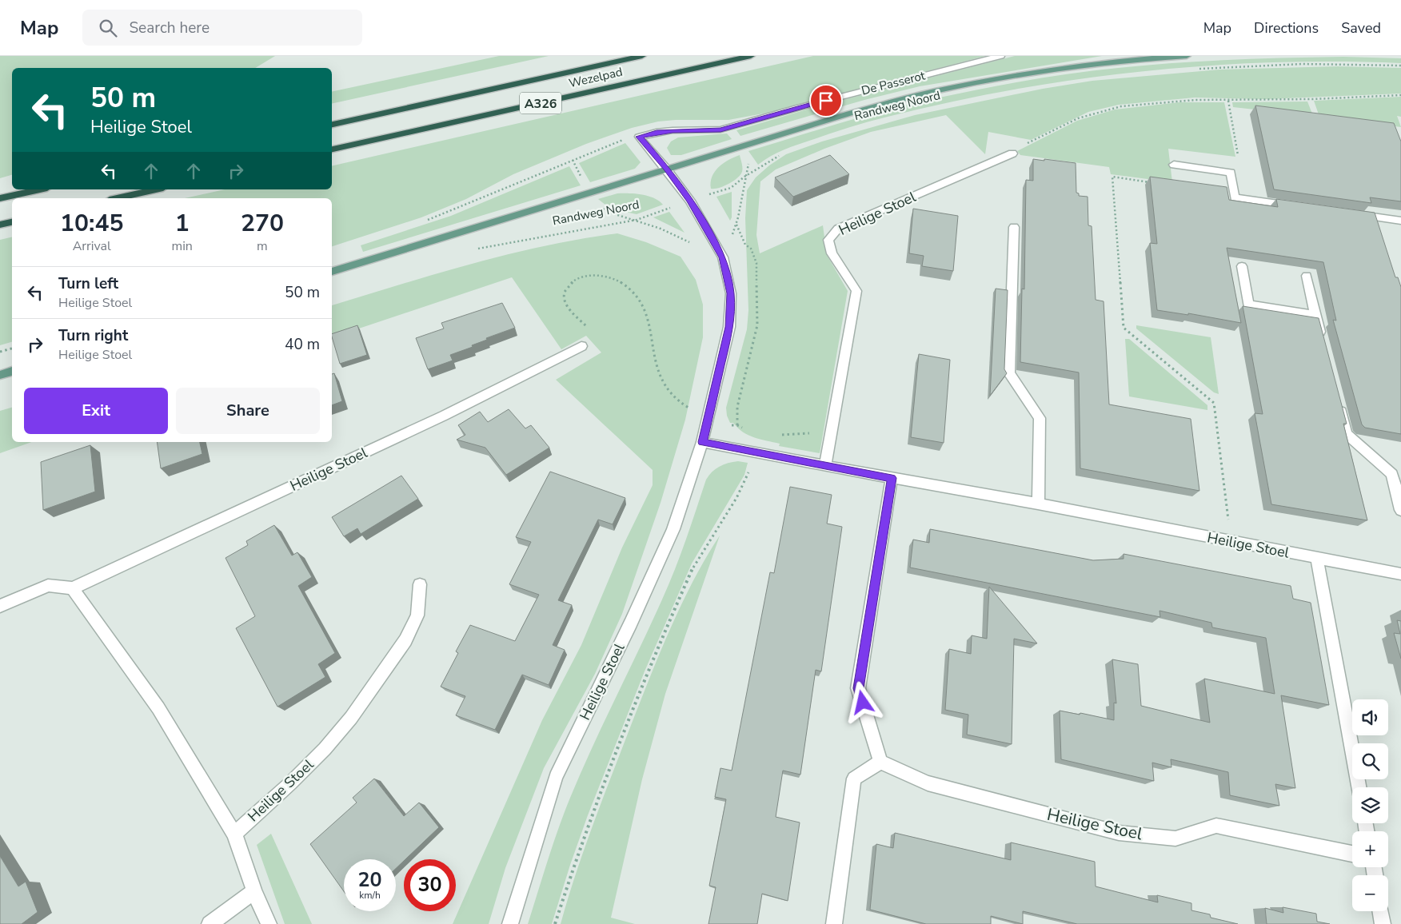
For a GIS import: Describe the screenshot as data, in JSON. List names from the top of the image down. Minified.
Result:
{"streets":{"highway":["Wezelpad","A326"],"main road":["Randweg Noord"],"street":["De Passerot","Heilige Stoel"]},"crossings":[["Randweg Noord","Heilige Stoel"]],"page":{"header":"Map","search":"Search here","nav":["Map","Directions","Saved"],"turn":["50 m","Heilige Stoel"],"eta":["10:45","Arrival","1","min","270","m"],"list":[{"name":"Turn left","note":"Heilige Stoel","value":"50 m"},{"name":"Turn right","note":"Heilige Stoel","value":"40 m"}],"buttons":["Exit","Share"],"map_buttons":["+","−"],"speed":"20 km/h","limit":"30"}}
